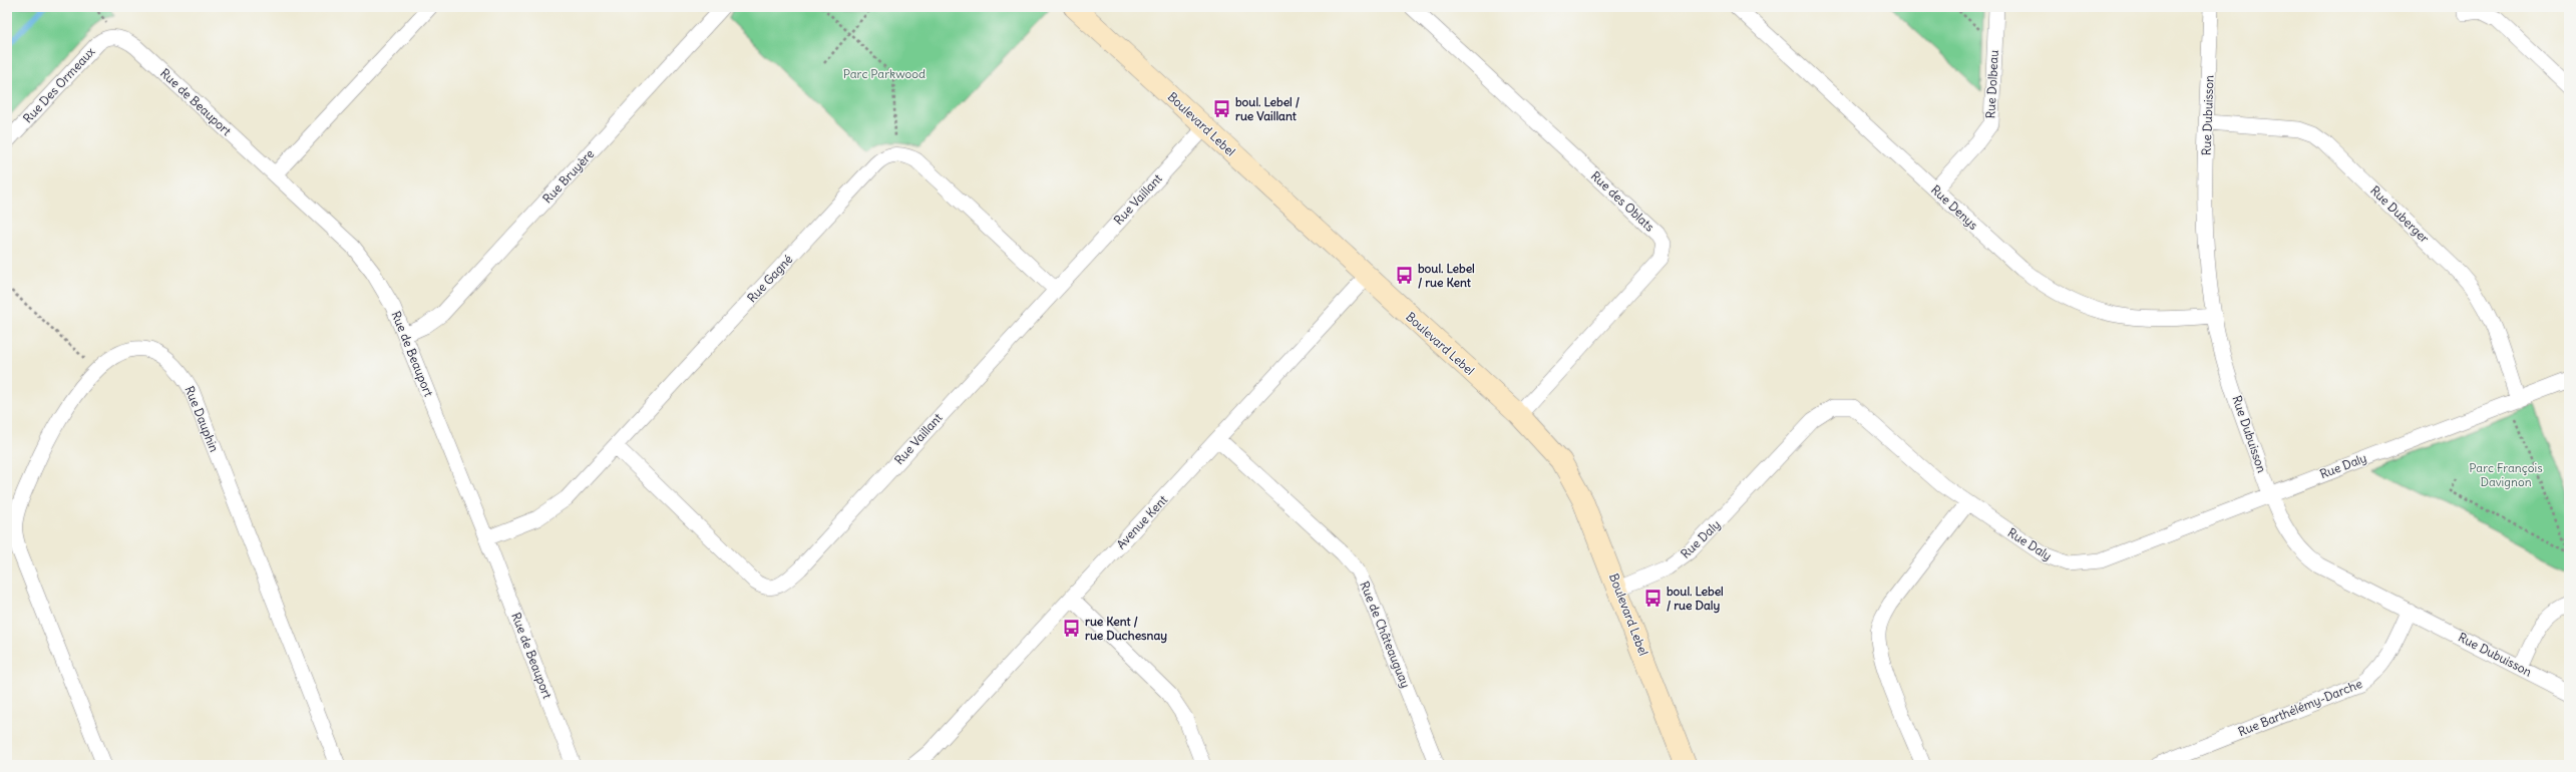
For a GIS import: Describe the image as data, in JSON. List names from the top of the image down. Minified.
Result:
{"streets":{"street":["Rue Dolbeau","Rue Des Ormeaux","Rue de Beauport","Rue Dubuisson","Boulevard Lebel","Rue Bruyère","Rue Vaillant","Rue des Oblats","Rue Denys","Rue Duberger","Rue Gagné","Rue Dauphin","Rue Daly","Avenue Kent","Rue de Châteauguay","Rue Barthélémy-Darche"]},"crossings":[["Rue Dolbeau","Rue Denys"],["Rue Des Ormeaux","Rue de Beauport"],["Rue de Beauport","Rue Bruyère"],["Rue de Beauport","Rue Gagné"],["Rue Dubuisson","Rue Denys"],["Rue Dubuisson","Rue Duberger"],["Rue Dubuisson","Rue Daly"],["Rue Dubuisson","Rue Barthélémy-Darche"],["Boulevard Lebel","Rue Vaillant"],["Boulevard Lebel","Rue des Oblats"],["Boulevard Lebel","Rue Daly"],["Boulevard Lebel","Avenue Kent"],["Rue Vaillant","Rue Gagné"],["Rue Duberger","Rue Daly"],["Avenue Kent","Rue de Châteauguay"]],"parks":["Parc Parkwood","Parc François Davignon"],"places":{"bus stop":["boul. Lebel / rue Vaillant","boul. Lebel / rue Kent","boul. Lebel / rue Daly","rue Kent / rue Duchesnay"]}}
